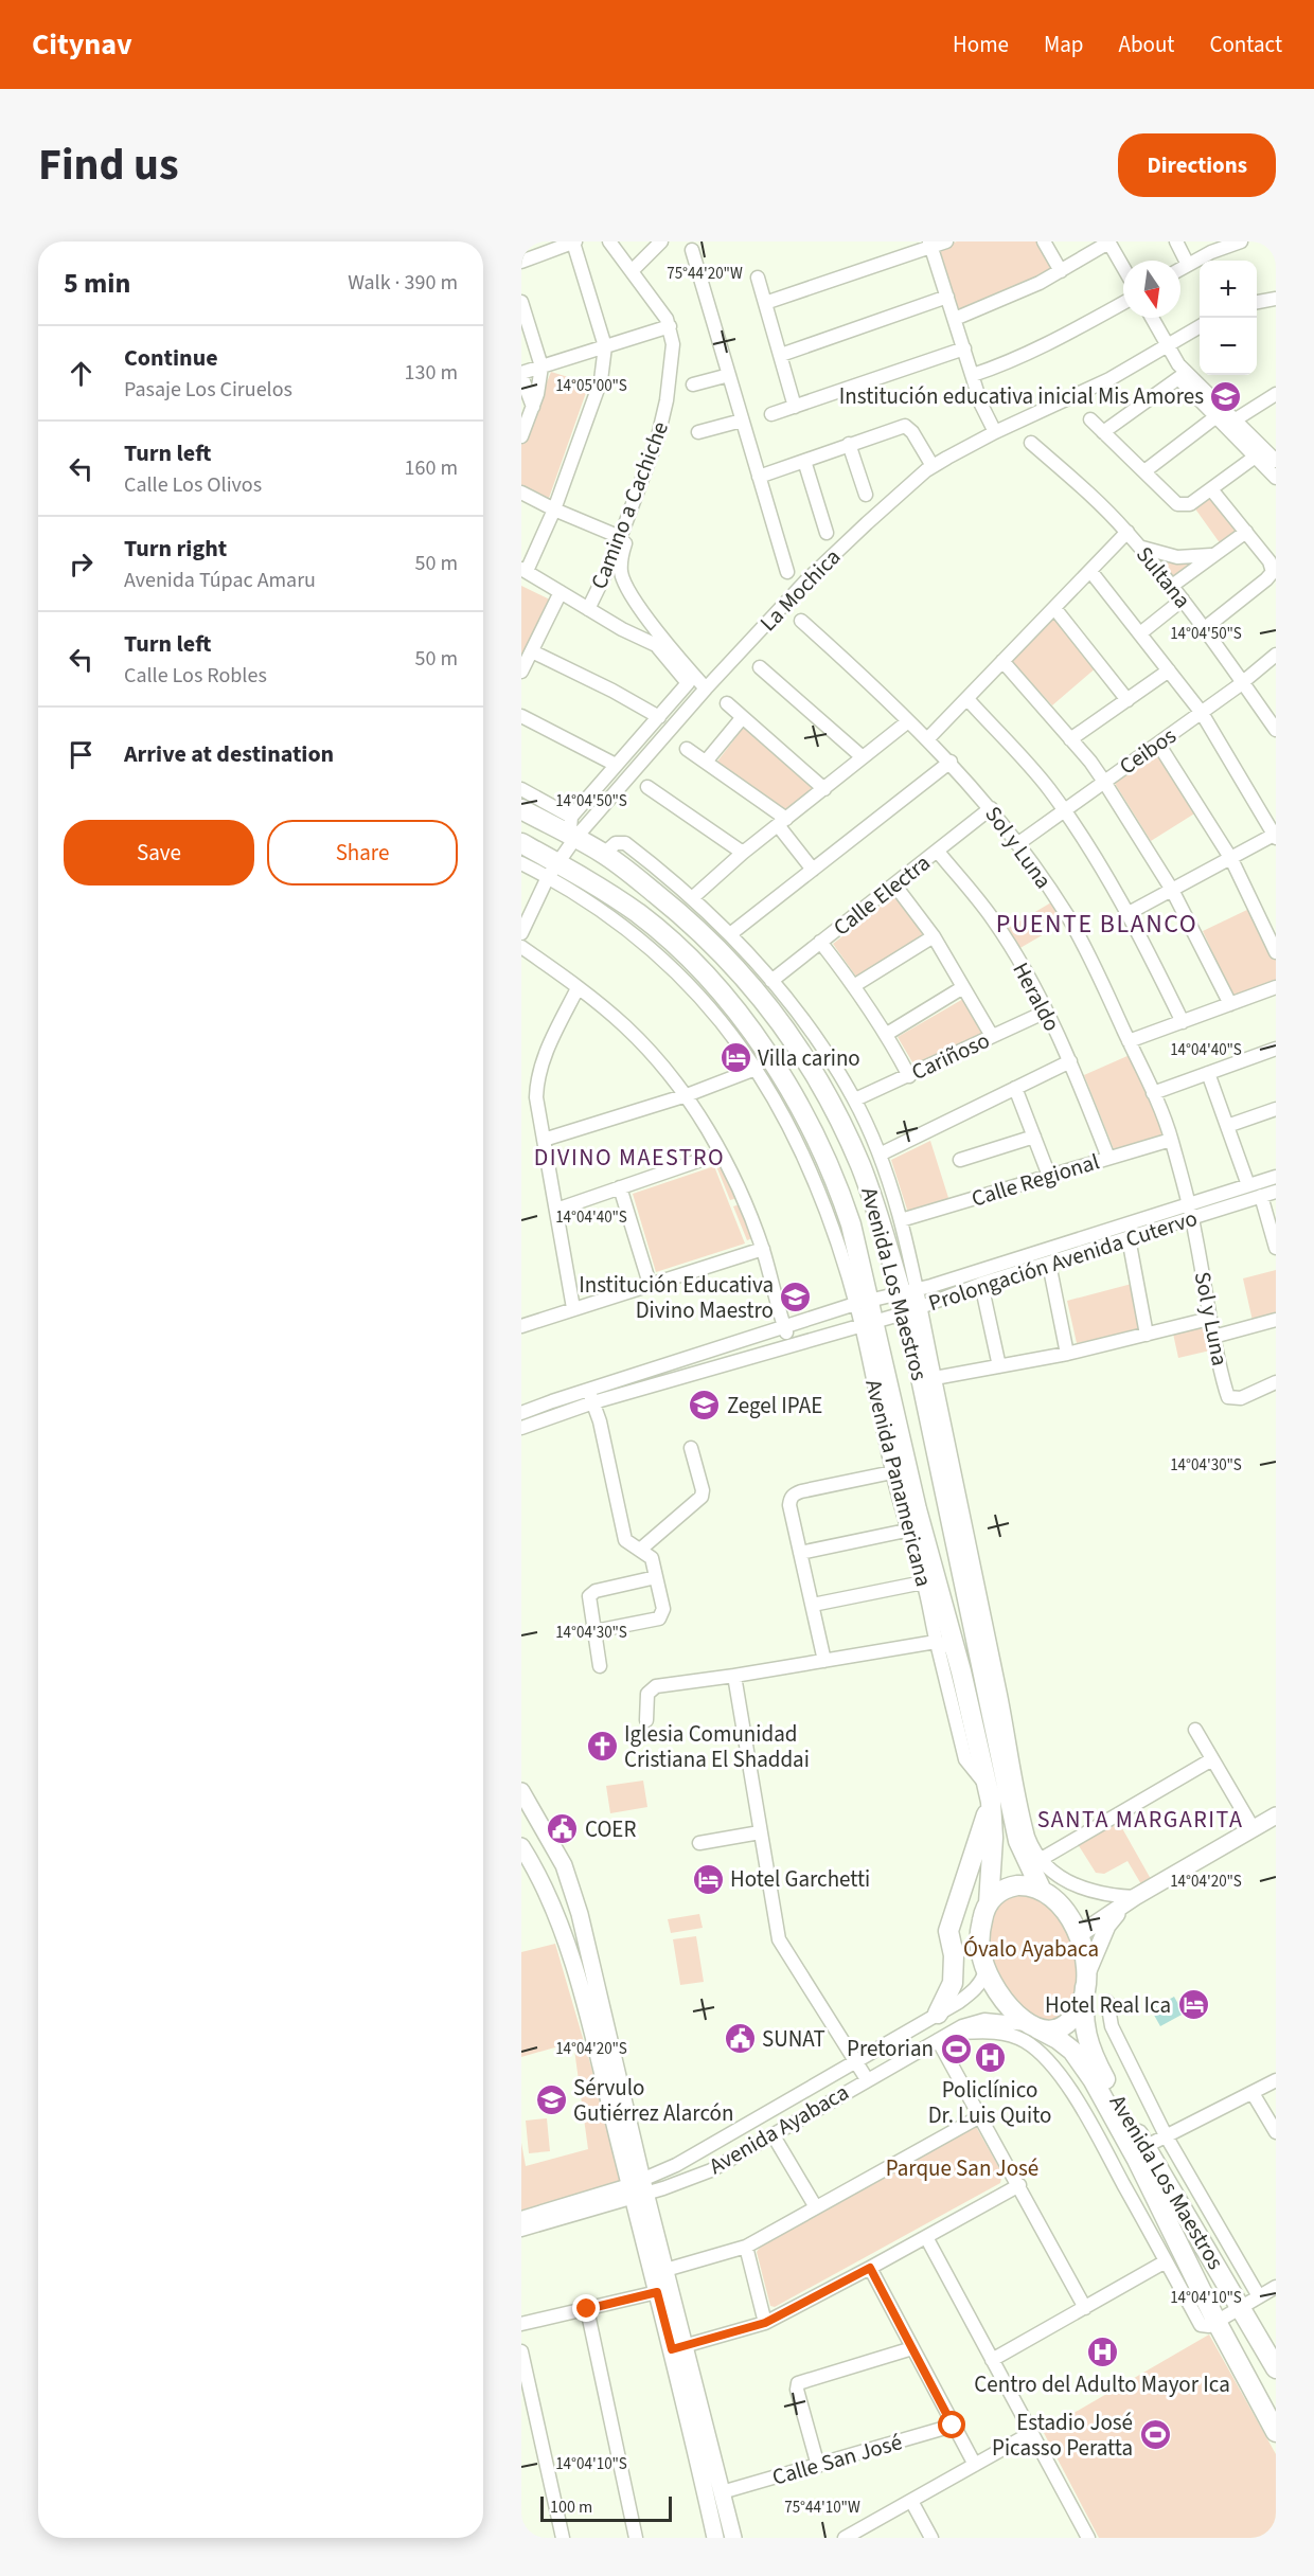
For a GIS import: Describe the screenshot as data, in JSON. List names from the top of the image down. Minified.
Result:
{"streets":{"highway":["Avenida Los Maestros"],"street":["Camino a Cachiche","Sultana","La Mochica","Ceibos","Sol y Luna","Calle Electra","Heraldo","Cariñoso","Calle Regional","Prolongación Avenida Cutervo","Avenida Panamericana","Avenida Ayabaca","Calle San José"]},"crossings":[["Sultana","Ceibos"],["La Mochica","Avenida Los Maestros"],["Ceibos","Sol y Luna"],["Sol y Luna","Calle Electra"],["Sol y Luna","Calle Regional"],["Sol y Luna","Prolongación Avenida Cutervo"],["Calle Electra","Heraldo"],["Heraldo","Cariñoso"],["Heraldo","Calle Regional"],["Prolongación Avenida Cutervo","Avenida Los Maestros"],["Prolongación Avenida Cutervo","Avenida Panamericana"],["Avenida Los Maestros","Avenida Panamericana"],["Avenida Los Maestros","Avenida Ayabaca"]],"districts":["PUENTE BLANCO","DIVINO MAESTRO","SANTA MARGARITA"],"parks":["Óvalo Ayabaca","Parque San José"],"places":{"school or university":["Institución educativa inicial Mis Amores","Institución Educativa Divino Maestro","Zegel IPAE","Sérvulo Gutiérrez Alarcón"],"hotel":["Villa carino","Hotel Garchetti","Hotel Real Ica"],"church":["Iglesia Comunidad Cristiana El Shaddai"],"public building":["COER","SUNAT"],"sports":["Pretorian","Estadio José Picasso Peratta"],"hospital":["Policlínico Dr. Luis Quito","Centro del Adulto Mayor Ica"]},"scale_bar":"100 m","north":"bottom","page":{"header":"Citynav","nav":["Home","Map","About","Contact"],"title":"Find us","buttons":["Directions",["Save","Share"]],"heading":["5 min","Walk · 390 m"],"map_buttons":["+","−"],"list":[["Continue","Pasaje Los Ciruelos","130 m"],["Turn left","Calle Los Olivos","160 m"],["Turn right","Avenida Túpac Amaru","50 m"],["Turn left","Calle Los Robles","50 m"],"Arrive at destination"],"scale":"100 m"},"coordinates":["75°44'20\"W","14°05'00\"S","14°04'50\"S","14°04'40\"S","14°04'30\"S","14°04'20\"S","14°04'10\"S","75°44'10\"W"]}
